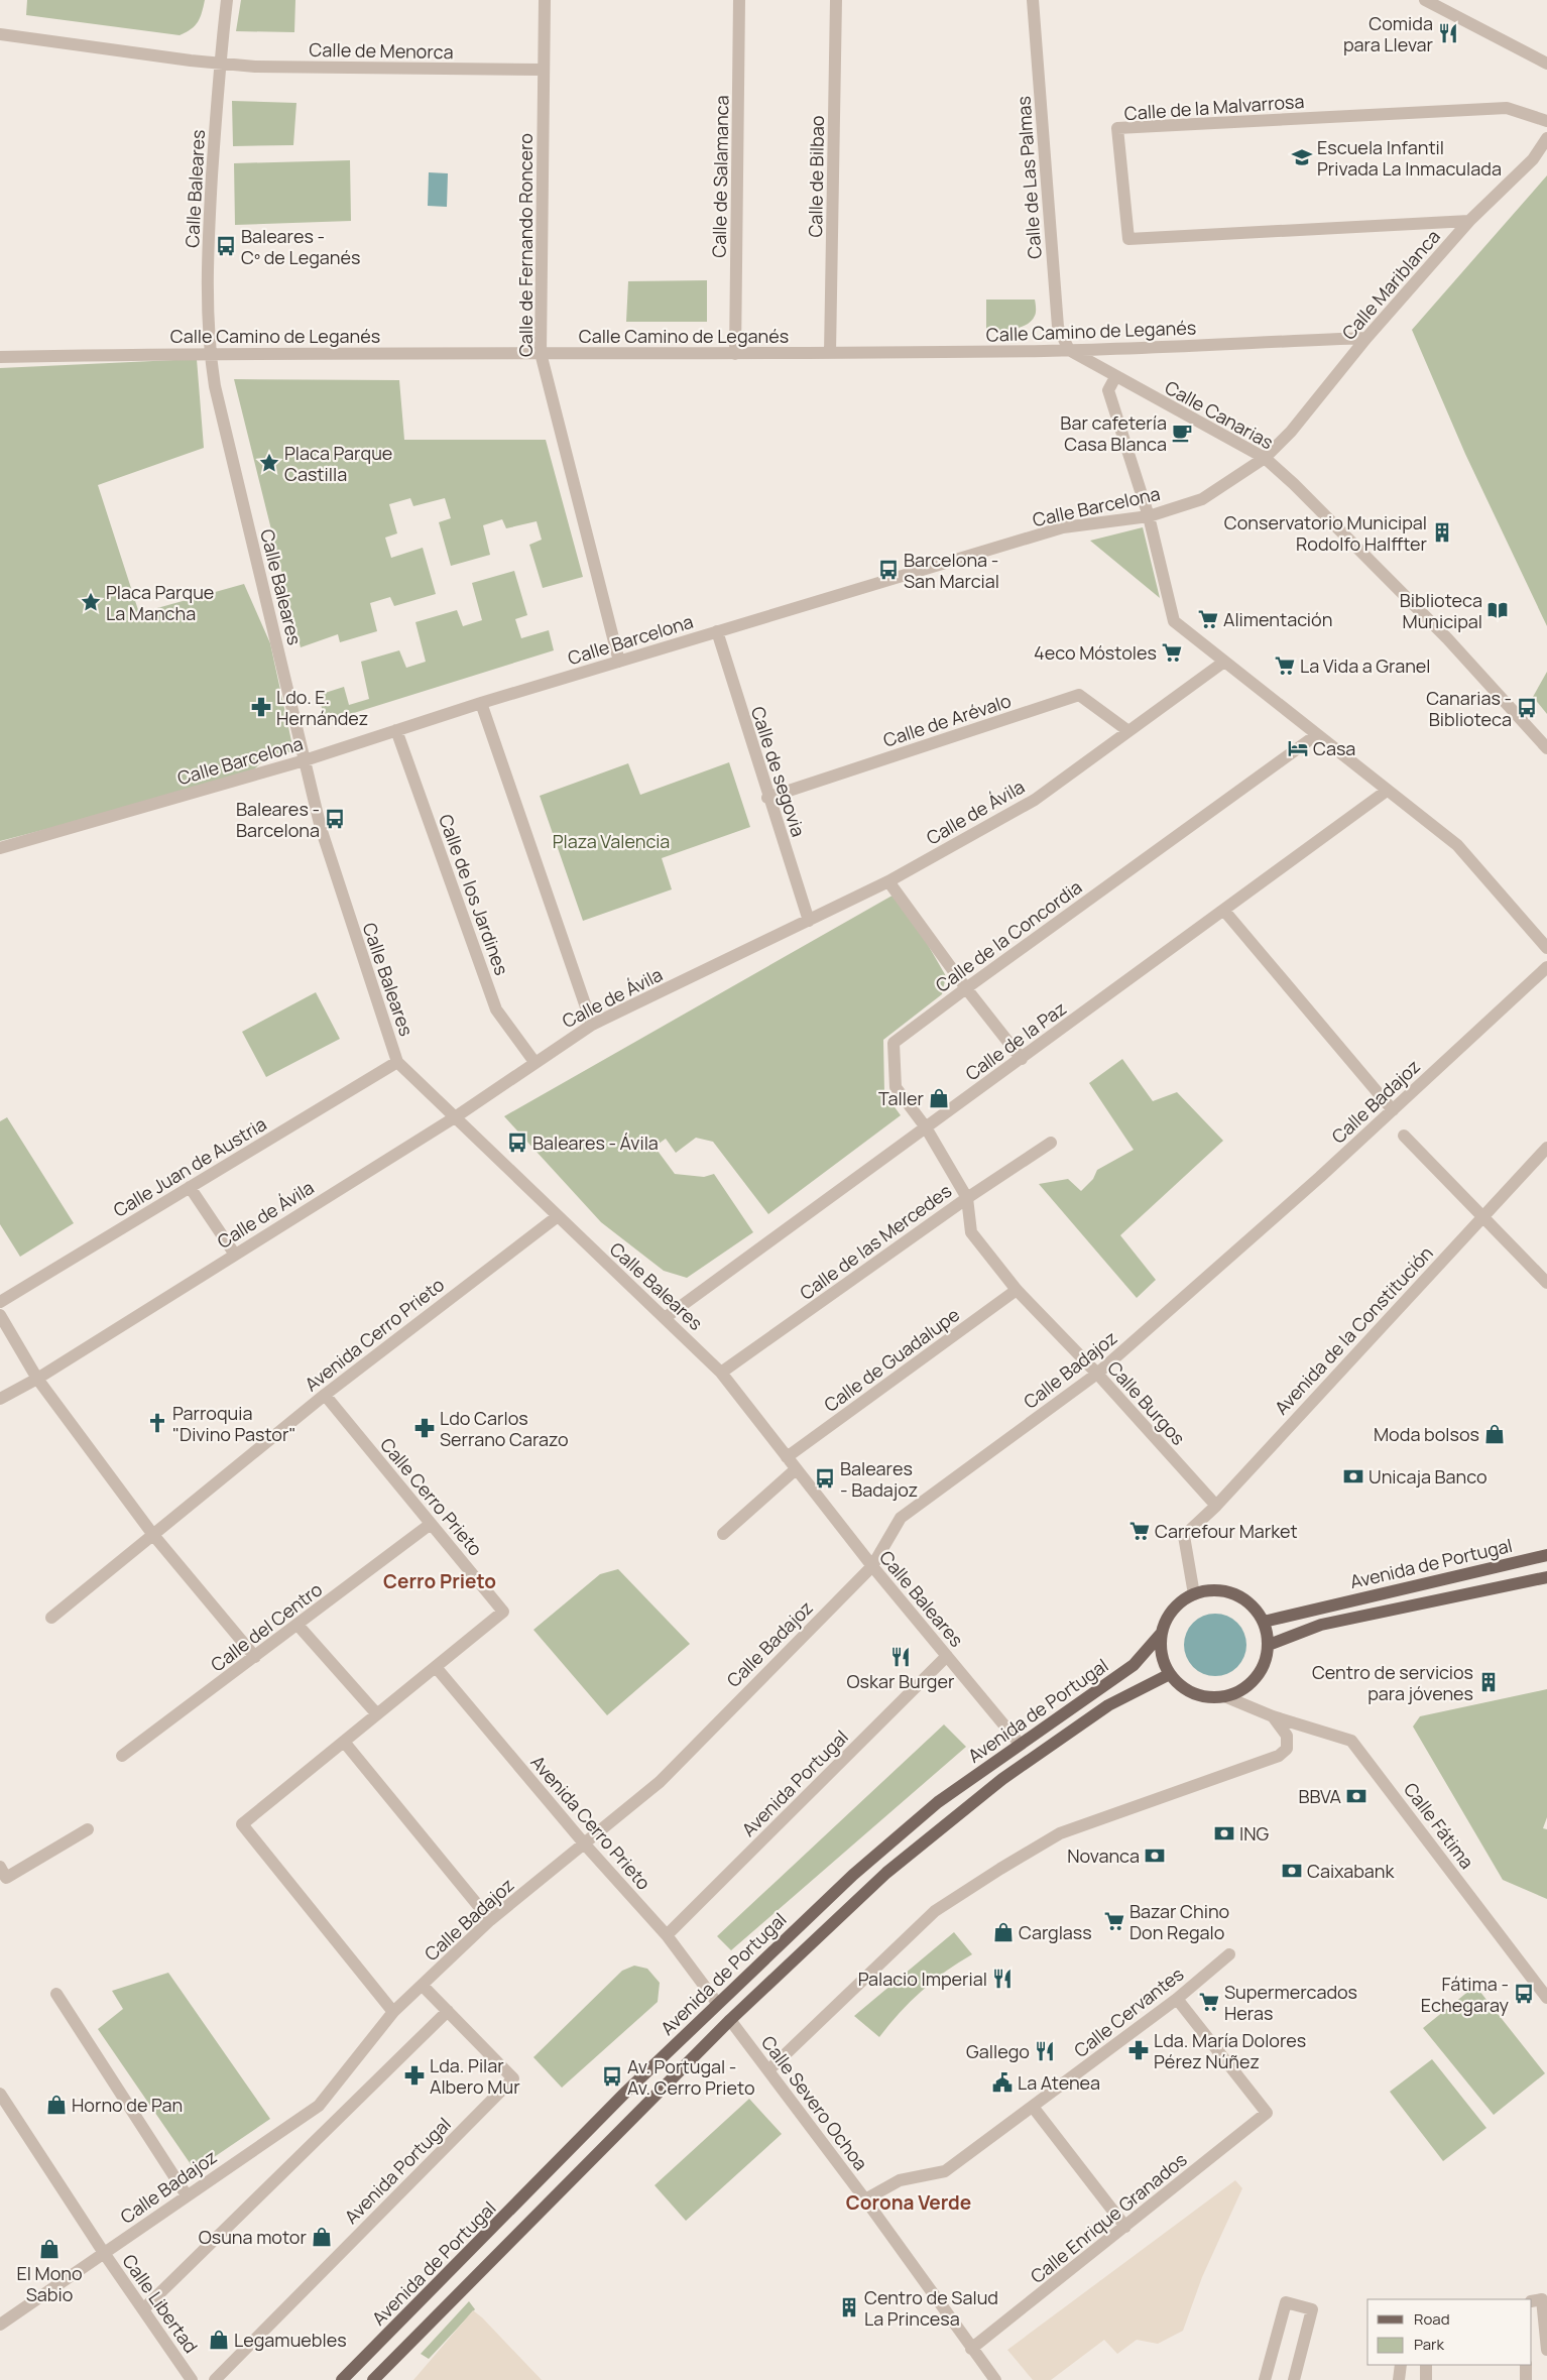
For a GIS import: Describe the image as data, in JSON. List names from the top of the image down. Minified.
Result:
{"streets":{"main road":["Avenida de Portugal"],"street":["Calle de Menorca","Calle de la Malvarrosa","Calle de Salamanca","Calle de Bilbao","Calle de Las Palmas","Calle Baleares","Calle de Fernando Roncero","Calle Mariblanca","Calle Camino de Leganés","Calle Canarias","Calle Barcelona","Calle de Arévalo","Calle de segovia","Calle de Ávila","Calle de los Jardines","Calle de la Concordia","Calle de la Paz","Calle Badajoz","Calle Juan de Austria","Calle de las Mercedes","Avenida de la Constitución","Avenida Cerro Prieto","Calle de Guadalupe","Calle Burgos","Calle Cerro Prieto","Calle del Centro","Avenida Portugal","Calle Fátima","Calle Cervantes","Calle Severo Ochoa","Calle Enrique Granados","Calle Libertad"]},"crossings":[["Calle de Menorca","Calle Baleares"],["Calle de Menorca","Calle de Fernando Roncero"],["Calle de la Malvarrosa","Calle Mariblanca"],["Calle de Salamanca","Calle Camino de Leganés"],["Calle de Bilbao","Calle Camino de Leganés"],["Calle de Las Palmas","Calle Camino de Leganés"],["Calle de Las Palmas","Calle Canarias"],["Calle Baleares","Calle Camino de Leganés"],["Calle Baleares","Calle Barcelona"],["Calle Baleares","Calle de Ávila"],["Calle Baleares","Calle de la Paz"],["Calle Baleares","Calle Badajoz"],["Calle Baleares","Calle Juan de Austria"],["Calle Baleares","Calle de las Mercedes"],["Calle Baleares","Avenida Cerro Prieto"],["Calle Baleares","Calle de Guadalupe"],["Calle Baleares","Avenida de Portugal"],["Calle Baleares","Avenida Portugal"],["Calle de Fernando Roncero","Calle Camino de Leganés"],["Calle de Fernando Roncero","Calle Barcelona"],["Calle Mariblanca","Calle Camino de Leganés"],["Calle Mariblanca","Calle Canarias"],["Calle Mariblanca","Calle Barcelona"],["Calle Camino de Leganés","Calle Canarias"],["Calle Canarias","Calle Barcelona"],["Calle Barcelona","Calle de segovia"],["Calle Barcelona","Calle de los Jardines"],["Calle de Arévalo","Calle de segovia"],["Calle de Arévalo","Calle de Ávila"],["Calle de segovia","Calle de Ávila"],["Calle de Ávila","Calle de los Jardines"],["Calle de la Concordia","Calle de la Paz"],["Calle de la Concordia","Calle de las Mercedes"],["Calle de la Concordia","Calle Burgos"],["Calle Badajoz","Avenida Cerro Prieto"],["Calle Badajoz","Calle Burgos"],["Calle Badajoz","Avenida Portugal"],["Calle Badajoz","Calle Libertad"],["Avenida de la Constitución","Calle Burgos"],["Avenida de la Constitución","Avenida de Portugal"],["Avenida de la Constitución","Calle Fátima"],["Avenida Cerro Prieto","Calle Cerro Prieto"],["Avenida Cerro Prieto","Avenida de Portugal"],["Avenida Cerro Prieto","Avenida Portugal"],["Calle de Guadalupe","Calle Burgos"],["Calle Cerro Prieto","Calle del Centro"],["Avenida de Portugal","Calle Fátima"],["Avenida de Portugal","Calle Severo Ochoa"],["Calle Cervantes","Calle Severo Ochoa"],["Calle Cervantes","Calle Enrique Granados"],["Calle Severo Ochoa","Calle Enrique Granados"]],"districts":["Cerro Prieto","Corona Verde"],"parks":["Plaza Valencia"],"places":{"restaurant":["Comida para Llevar","Oskar Burger","Palacio Imperial","Gallego"],"school or university":["Escuela Infantil Privada La Inmaculada"],"bus stop":["Baleares - Cº de Leganés","Barcelona - San Marcial","Canarias - Biblioteca","Baleares - Barcelona","Baleares - Ávila","Baleares - Badajoz","Fátima - Echegaray","Av. Portugal - Av. Cerro Prieto"],"cafe":["Bar cafetería Casa Blanca"],"place":["Placa Parque Castilla","Placa Parque La Mancha"],"building":["Conservatorio Municipal Rodolfo Halffter","Centro de servicios para jóvenes","Centro de Salud La Princesa"],"library":["Biblioteca Municipal"],"supermarket":["Alimentación","4eco Móstoles","La Vida a Granel","Carrefour Market","Bazar Chino Don Regalo","Supermercados Heras"],"pharmacy":["Ldo. E. Hernández","Ldo Carlos Serrano Carazo","Lda. María Dolores Pérez Núñez","Lda. Pilar Albero Mur"],"hotel":["Casa"],"shop":["Taller","Moda bolsos","Carglass","Horno de Pan","Osuna motor","El Mono Sabio","Legamuebles"],"church":["Parroquia \"Divino Pastor\""],"bank":["Unicaja Banco","BBVA","ING","Novanca","Caixabank"],"public building":["La Atenea"]},"legend":["Road","Park"]}
